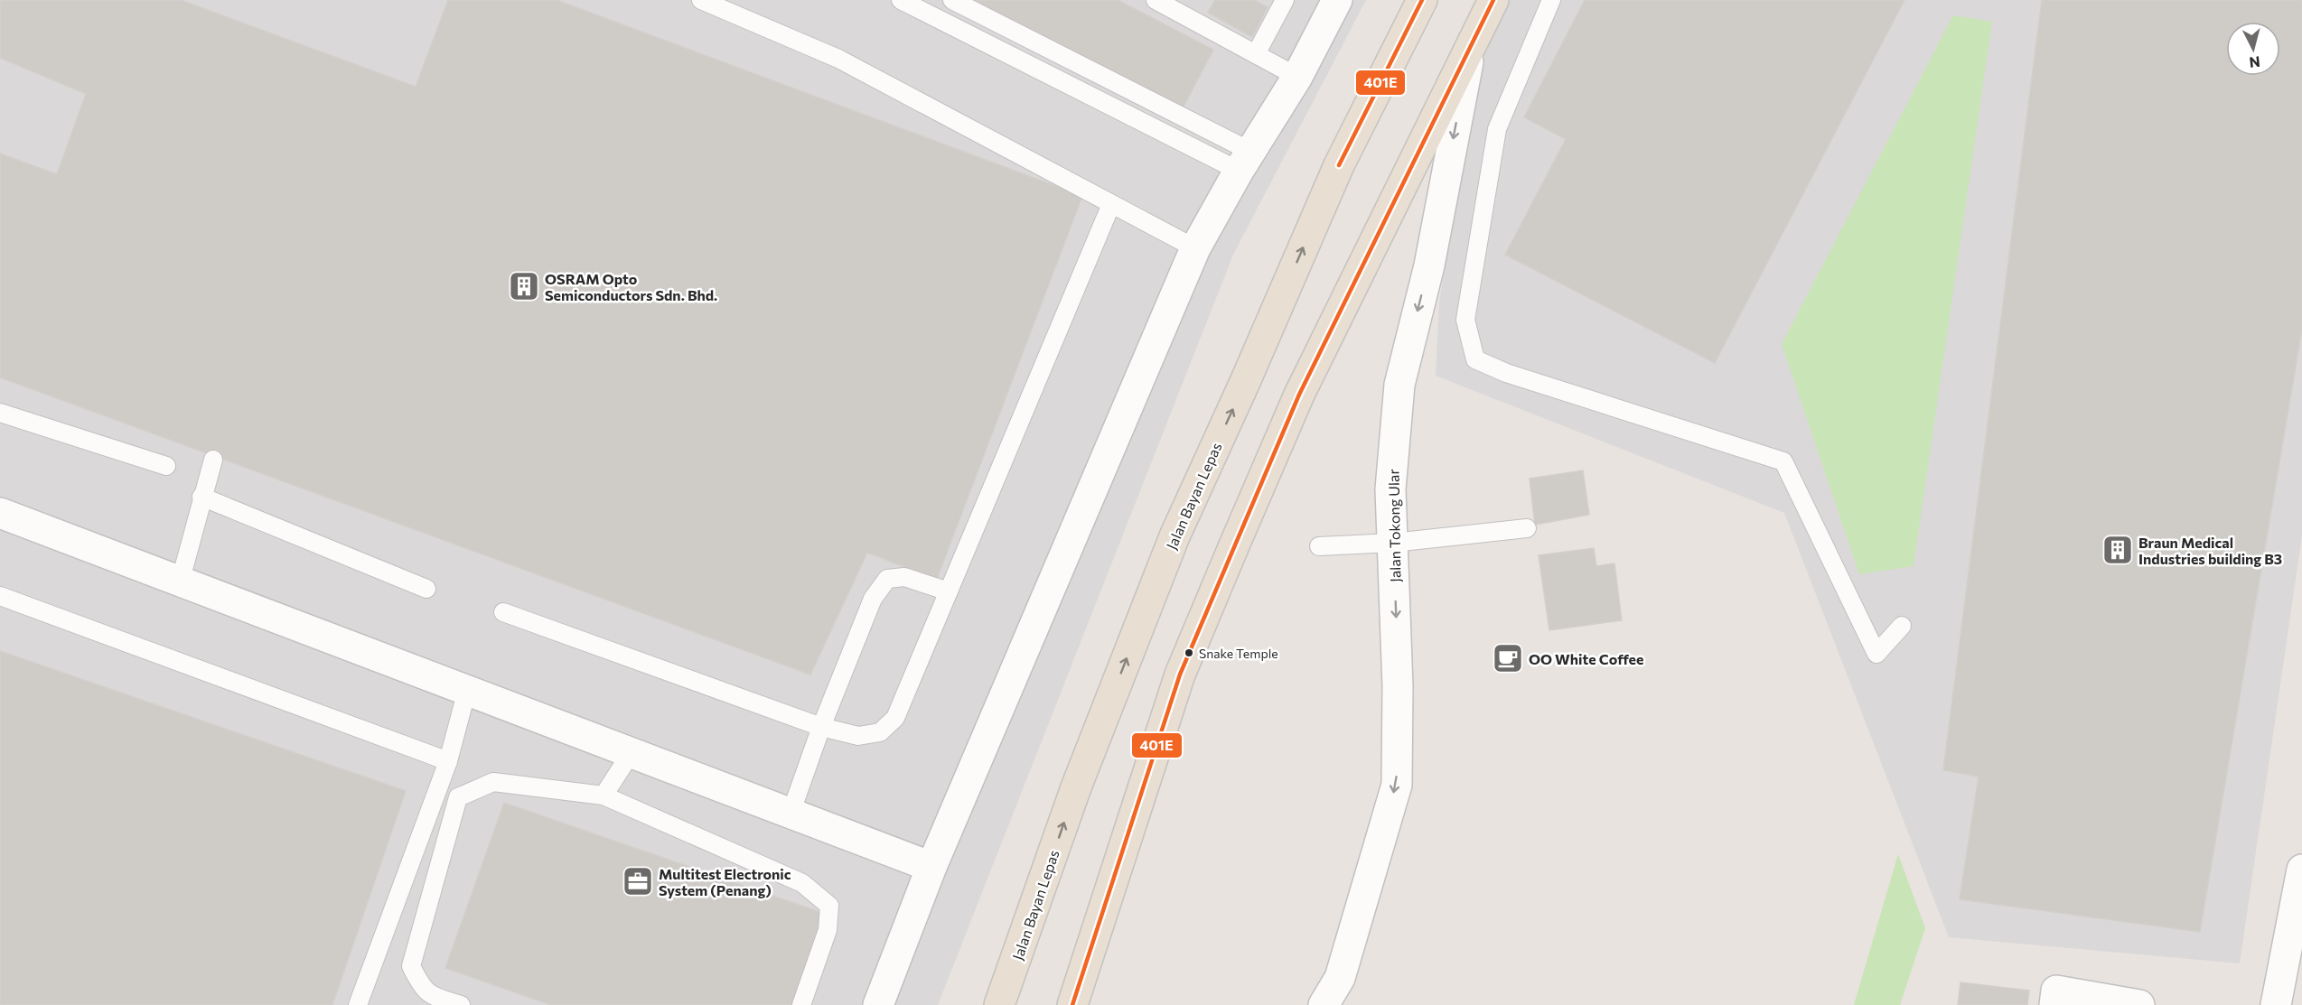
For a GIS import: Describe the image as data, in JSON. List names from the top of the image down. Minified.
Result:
{"streets":{"highway":["Jalan Bayan Lepas"],"street":["Jalan Tokong Ular"]},"places":{"building":["OSRAM Opto Semiconductors Sdn. Bhd.","Braun Medical Industries building B3"],"other":["Snake Temple"],"cafe":["OO White Coffee"],"office":["Multitest Electronic System (Penang)"]},"lines":["transit line 401E"],"north":"bottom"}
